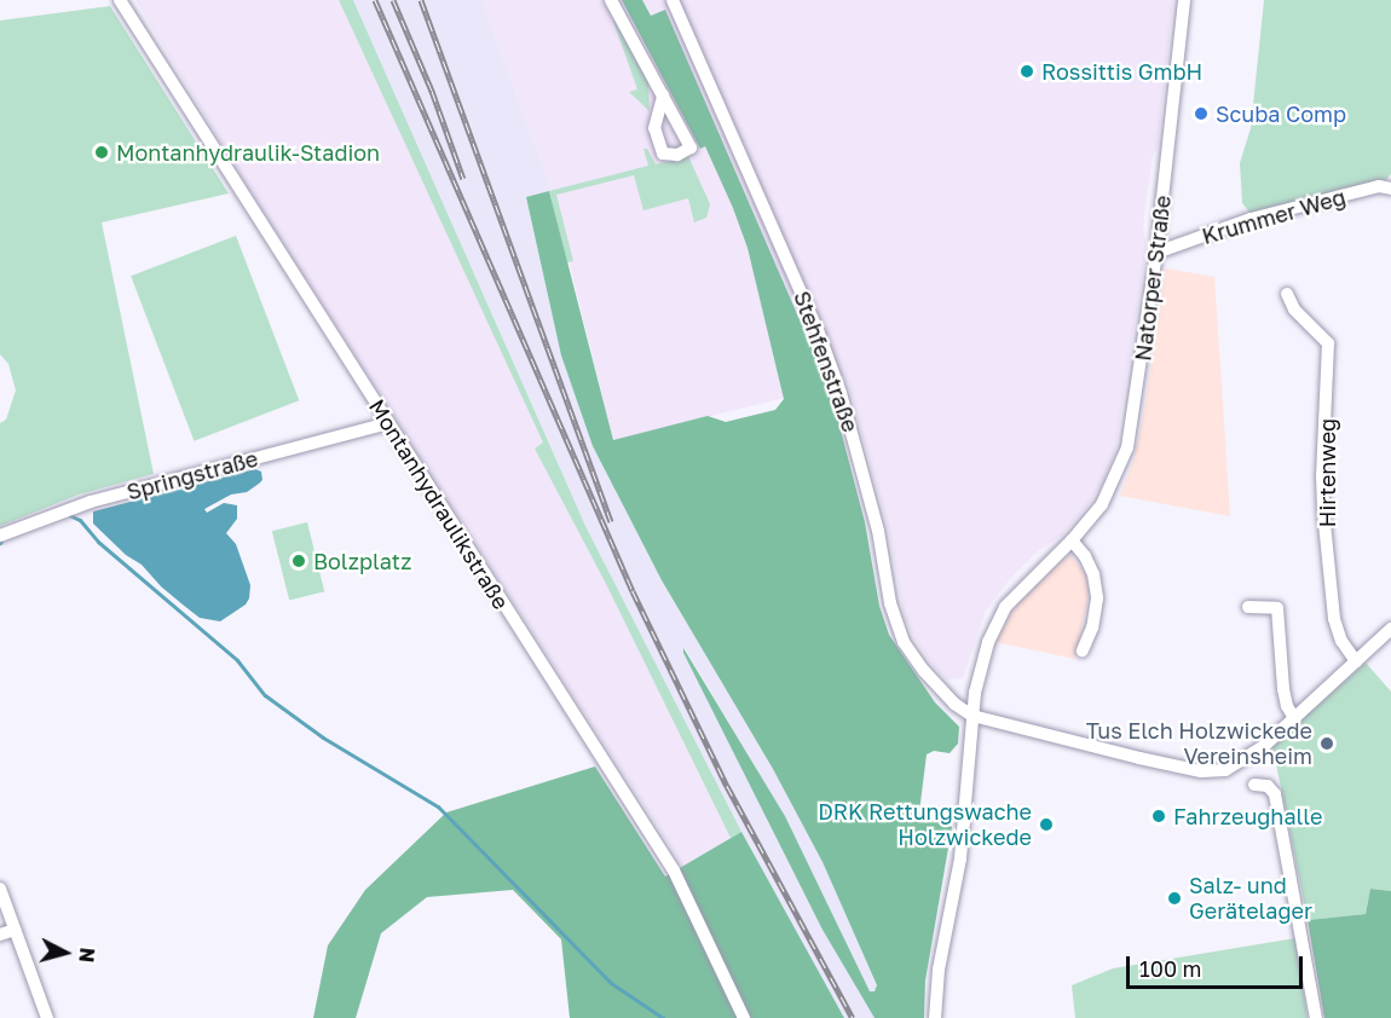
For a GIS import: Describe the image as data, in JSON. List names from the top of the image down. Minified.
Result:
{"streets":{"street":["Krummer Weg","Natorper Straße","Stehfenstraße","Hirtenweg","Springstraße","Montanhydraulikstraße"]},"crossings":[["Krummer Weg","Natorper Straße"],["Natorper Straße","Stehfenstraße"],["Springstraße","Montanhydraulikstraße"]],"places":["Rossittis GmbH","Scuba Comp","Montanhydraulik-Stadion","Bolzplatz","Tus Elch Holzwickede Vereinsheim","Fahrzeughalle","DRK Rettungswache Holzwickede","Salz- und Gerätelager"],"scale_bar":"100 m","north":"right"}
